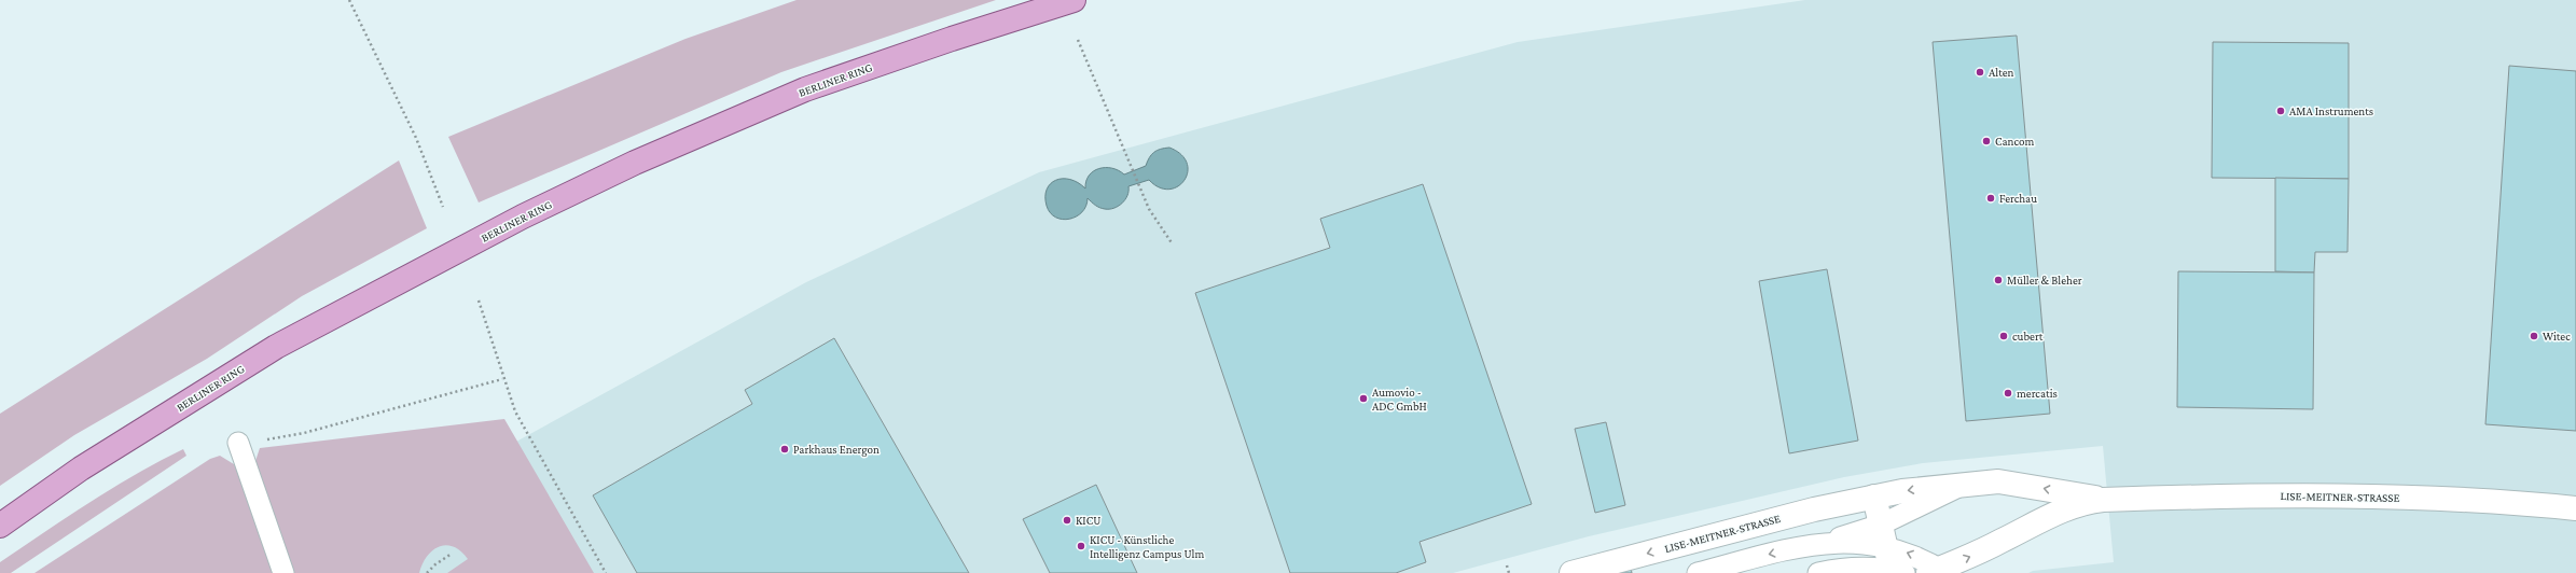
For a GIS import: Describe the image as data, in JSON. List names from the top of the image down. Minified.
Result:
{"streets":{"main road":["BERLINER RING"],"street":["LISE-MEITNER-STRASSE"]},"places":["Alten","AMA Instruments","Cancom","Ferchau","Müller & Bleher","cubert","Witec","mercatis","Aumovio - ADC GmbH","Parkhaus Energon","KICU","KICU - Künstliche Intelligenz Campus Ulm"]}
